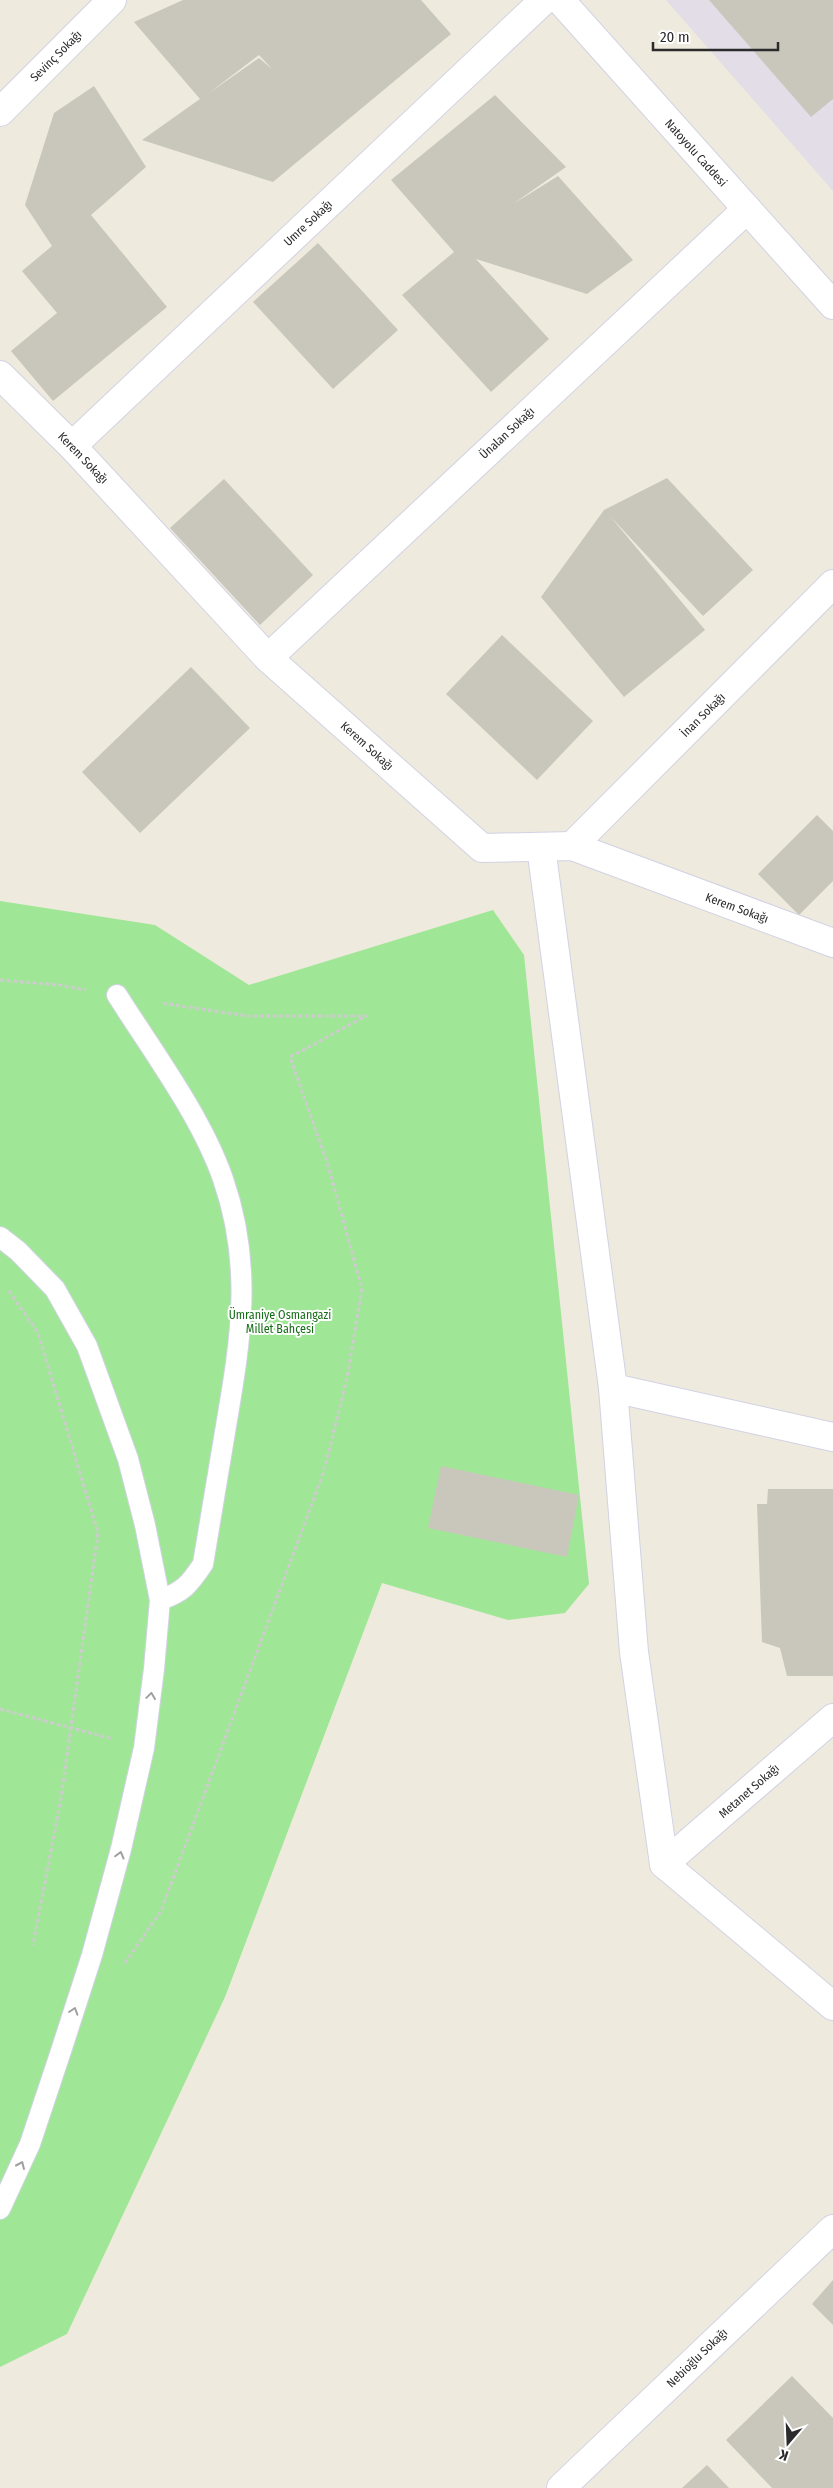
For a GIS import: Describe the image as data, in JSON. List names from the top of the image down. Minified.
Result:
{"streets":{"street":["Sevinç Sokağı","Natoyolu Caddesi","Umre Sokağı","Ünalan Sokağı","Kerem Sokağı","İnan Sokağı","Metanet Sokağı","Nebioğlu Sokağı"]},"crossings":[["Natoyolu Caddesi","Ünalan Sokağı"],["Umre Sokağı","Kerem Sokağı"],["Ünalan Sokağı","Kerem Sokağı"],["Kerem Sokağı","İnan Sokağı"]],"parks":["Ümraniye Osmangazi Millet Bahçesi"],"scale_bar":"20 m","north":"bottom"}
